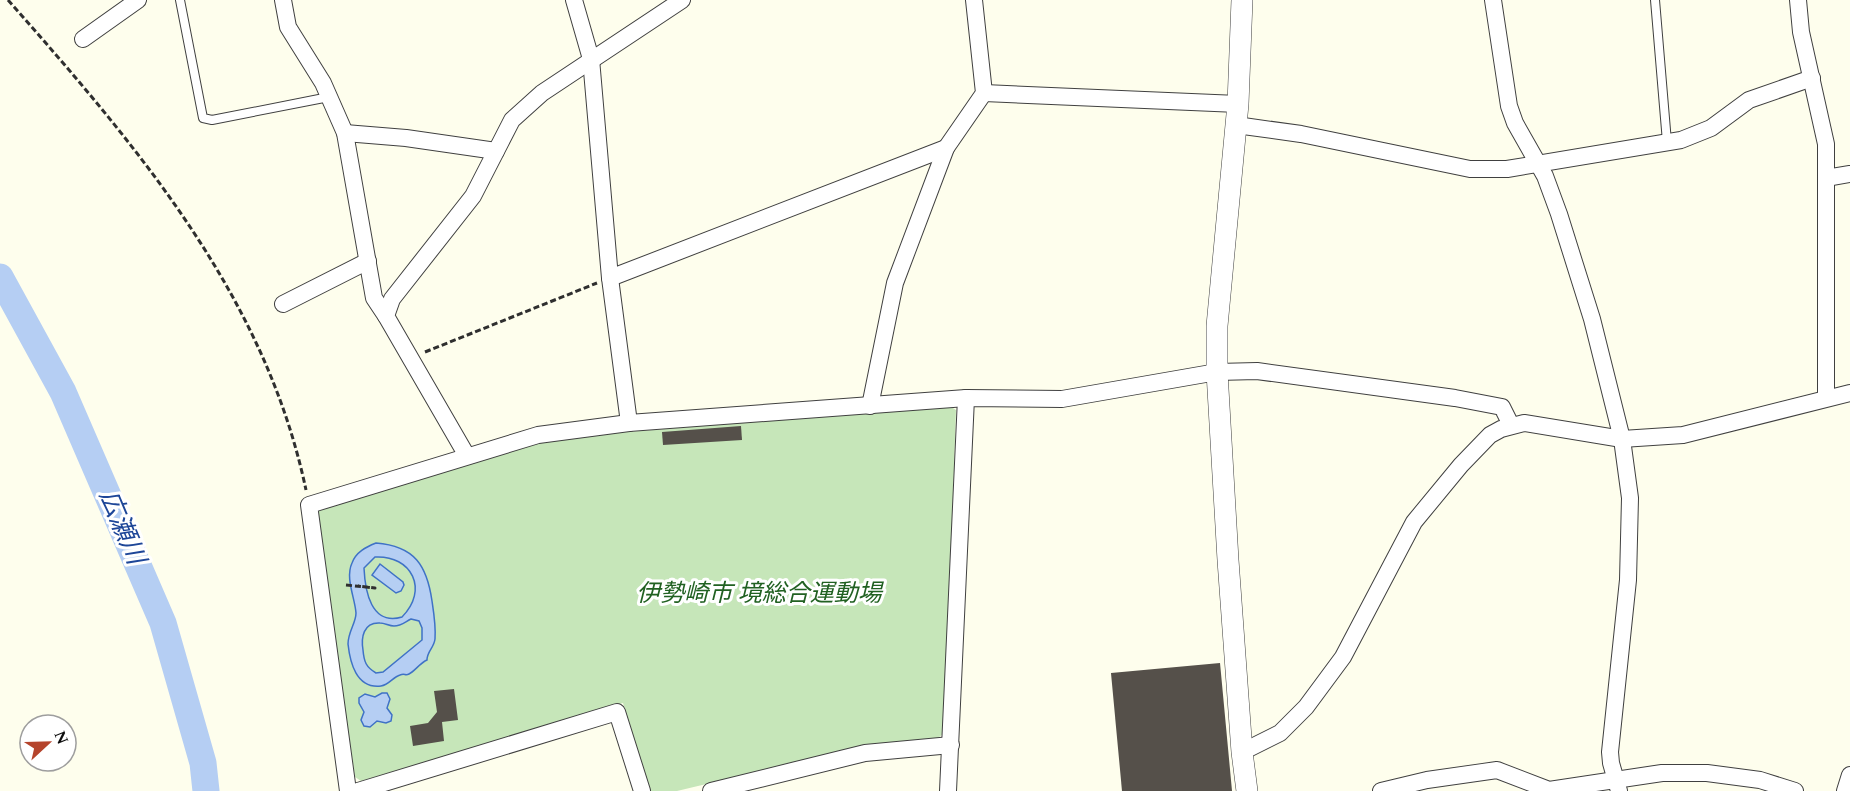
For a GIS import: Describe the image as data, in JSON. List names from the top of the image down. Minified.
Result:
{"water":["広瀬川"],"parks":["伊勢崎市 境総合運動場"],"north":"right"}
